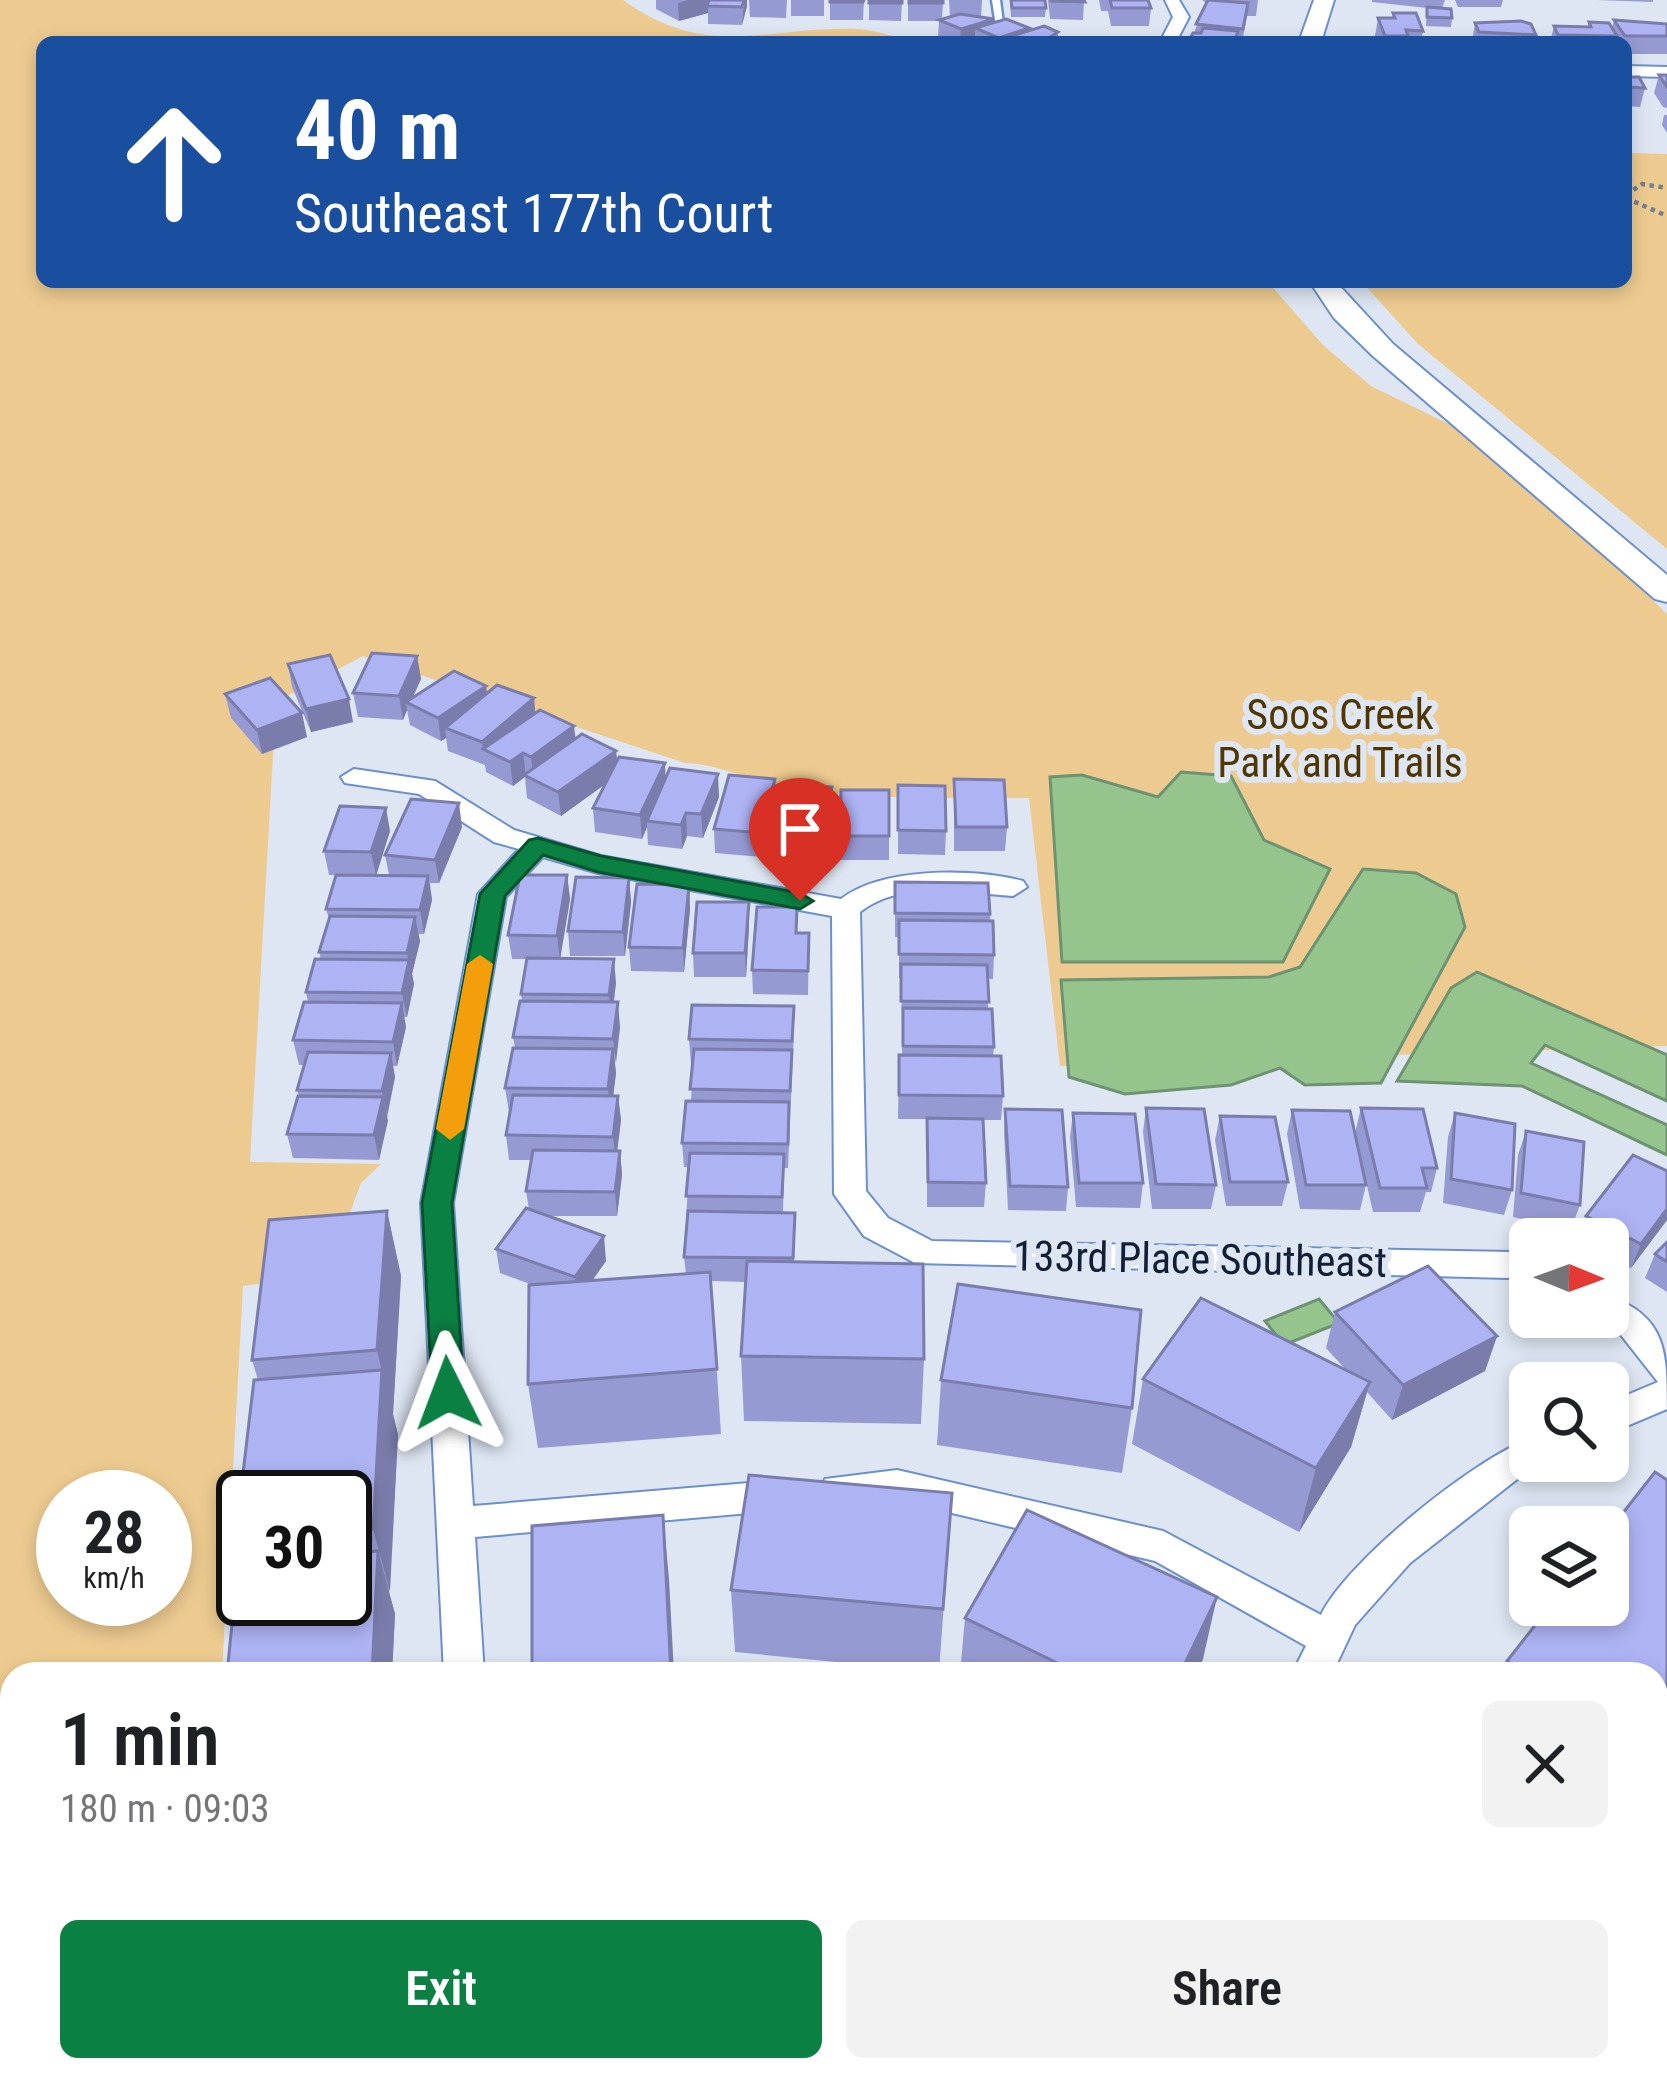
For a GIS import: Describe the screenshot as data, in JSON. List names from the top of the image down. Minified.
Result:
{"streets":{"street":["133rd Place Southeast"]},"parks":["Soos Creek Park and Trails"],"north":"right","page":{"turn":["40 m","Southeast 177th Court"],"speed":"28 km/h","limit":"30","heading":["1 min","180 m · 09:03"],"buttons":["Exit","Share"]}}
